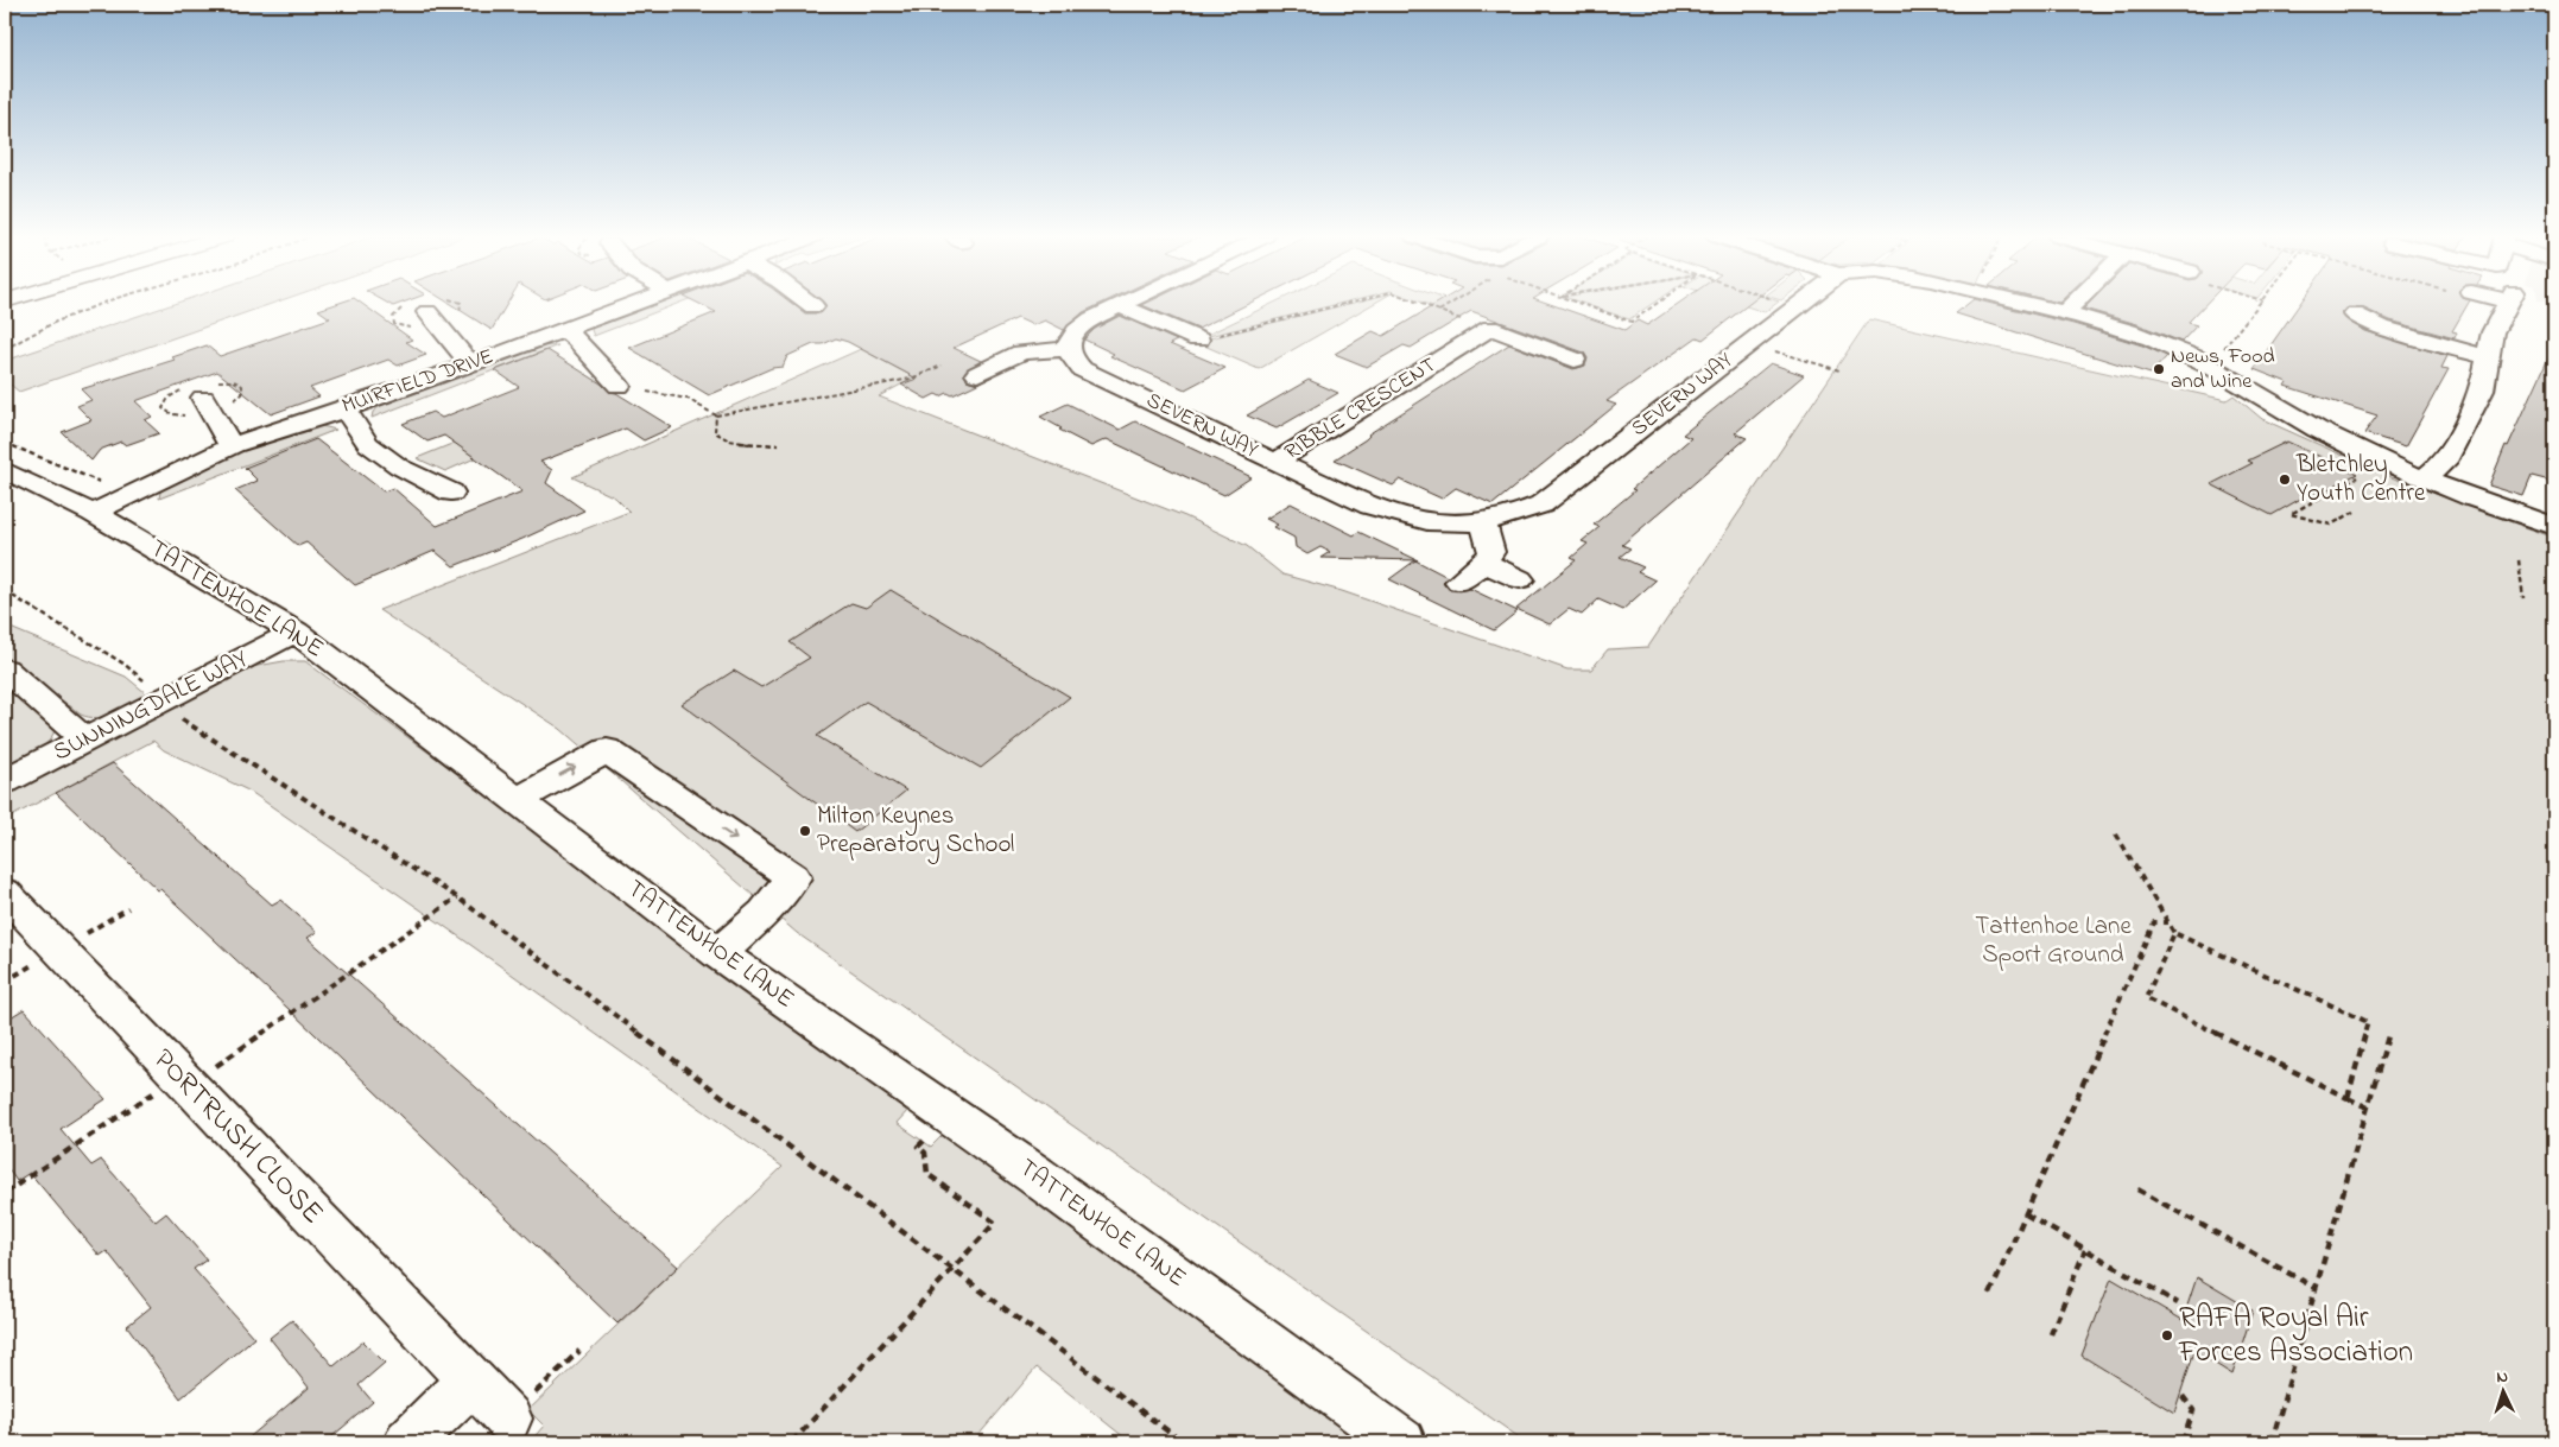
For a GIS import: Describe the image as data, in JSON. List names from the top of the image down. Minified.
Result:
{"streets":{"street":["MUIRFIELD DRIVE","SEVERN WAY","RIBBLE CRESCENT","TATTENHOE LANE","SUNNINGDALE WAY","PORTRUSH CLOSE"]},"crossings":[["MUIRFIELD DRIVE","TATTENHOE LANE"],["SEVERN WAY","RIBBLE CRESCENT"],["TATTENHOE LANE","SUNNINGDALE WAY"]],"parks":["Tattenhoe Lane Sport Ground"],"places":["News, Food and Wine","Bletchley Youth Centre","Milton Keynes Preparatory School","RAFA Royal Air Forces Association"],"north":"top"}
